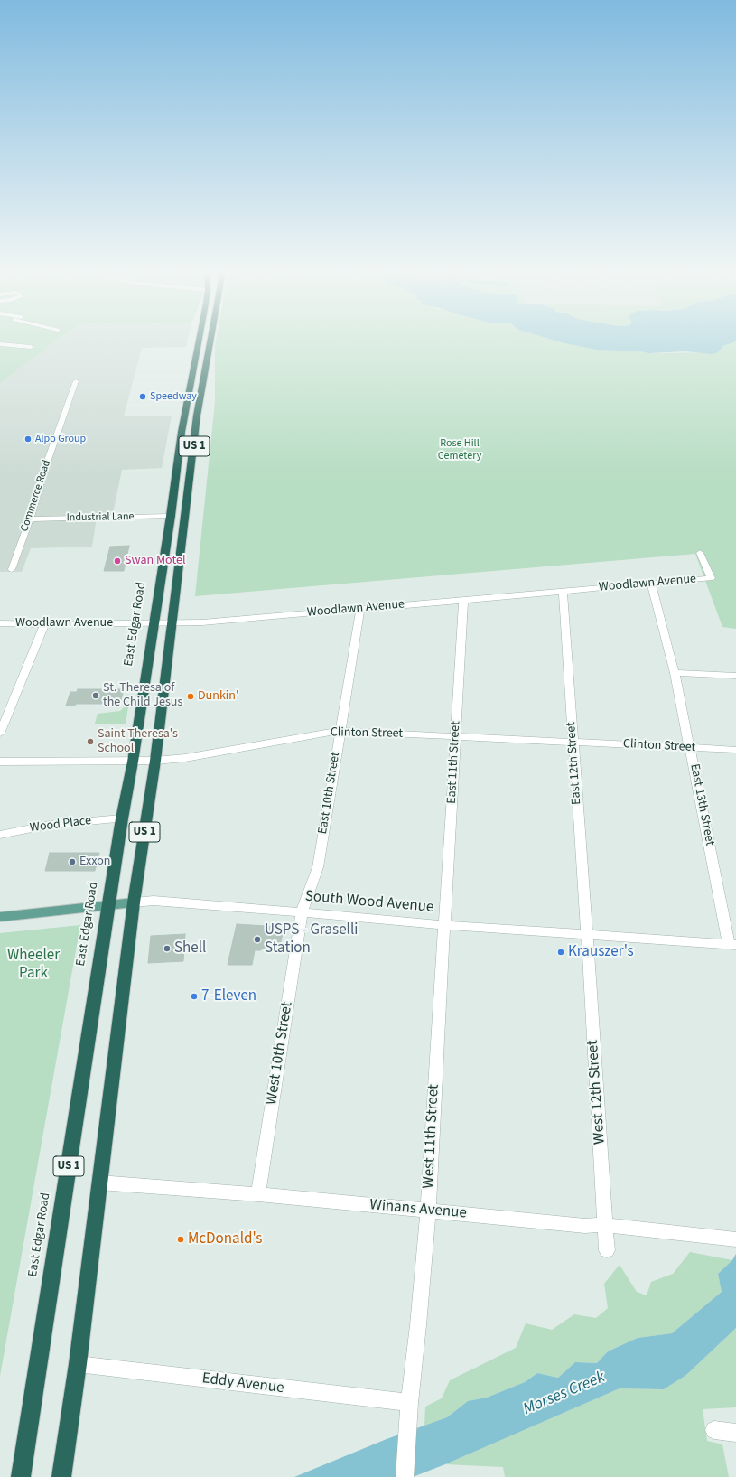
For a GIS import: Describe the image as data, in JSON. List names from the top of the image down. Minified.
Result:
{"streets":{"highway":["US 1","East Edgar Road"],"main road":["South Wood Avenue"],"street":["Commerce Road","Industrial Lane","Woodlawn Avenue","Clinton Street","East 11th Street","East 12th Street","East 10th Street","East 13th Street","Wood Place","West 10th Street","West 12th Street","West 11th Street","Winans Avenue","Eddy Avenue"]},"crossings":[["US 1","Woodlawn Avenue"],["US 1","Clinton Street"],["US 1","South Wood Avenue"],["US 1","Winans Avenue"],["US 1","Eddy Avenue"],["Commerce Road","Industrial Lane"],["Industrial Lane","East Edgar Road"],["Woodlawn Avenue","East Edgar Road"],["Woodlawn Avenue","East 11th Street"],["Woodlawn Avenue","East 12th Street"],["Woodlawn Avenue","East 10th Street"],["Woodlawn Avenue","East 13th Street"],["East Edgar Road","Clinton Street"],["East Edgar Road","Wood Place"],["East Edgar Road","South Wood Avenue"],["Clinton Street","East 11th Street"],["Clinton Street","East 12th Street"],["Clinton Street","East 10th Street"],["Clinton Street","East 13th Street"],["East 11th Street","South Wood Avenue"],["East 11th Street","West 11th Street"],["East 12th Street","South Wood Avenue"],["East 12th Street","West 12th Street"],["East 10th Street","South Wood Avenue"],["East 10th Street","West 10th Street"],["East 13th Street","South Wood Avenue"],["South Wood Avenue","West 10th Street"],["South Wood Avenue","West 12th Street"],["South Wood Avenue","West 11th Street"],["West 10th Street","Winans Avenue"],["West 12th Street","Winans Avenue"],["West 11th Street","Winans Avenue"],["West 11th Street","Eddy Avenue"]],"water":["Morses Creek"],"parks":["Rose Hill Cemetery","Wheeler Park"],"places":["Speedway","Alpo Group","Swan Motel","St. Theresa of the Child Jesus","Dunkin'","Saint Theresa's School","Exxon","USPS - Graselli Station","Shell","Krauszer's","7-Eleven","McDonald's"]}
